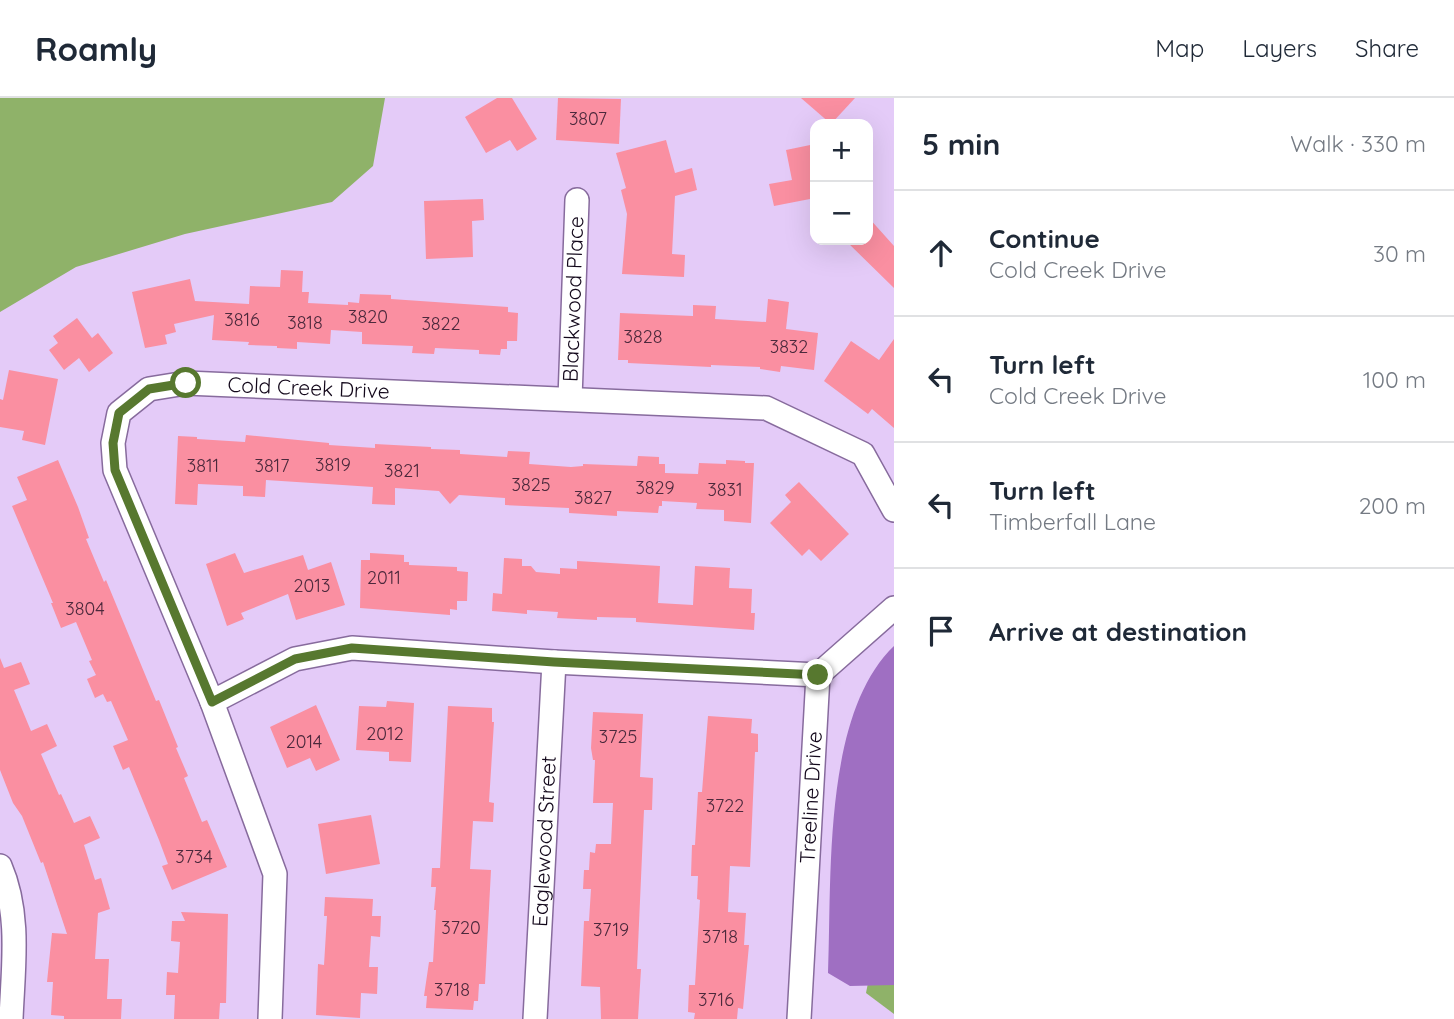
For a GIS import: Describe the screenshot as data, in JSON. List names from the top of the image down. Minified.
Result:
{"streets":{"street":["Blackwood Place","Cold Creek Drive","Treeline Drive","Eaglewood Street"]},"crossings":[["Blackwood Place","Cold Creek Drive"]],"house_numbers":["3807","3820","3816","3818","3822","3828","3832","3819","3811","3817","3821","3825","3829","3831","3827","2011","2013","3804","2012","3725","2014","3722","3734","3720","3719","3718","3718","3716"],"page":{"header":"Roamly","nav":["Map","Layers","Share"],"heading":["5 min","Walk · 330 m"],"map_buttons":["+","−"],"list":[["Continue","Cold Creek Drive","30 m"],["Turn left","Cold Creek Drive","100 m"],["Turn left","Timberfall Lane","200 m"],"Arrive at destination"]}}
